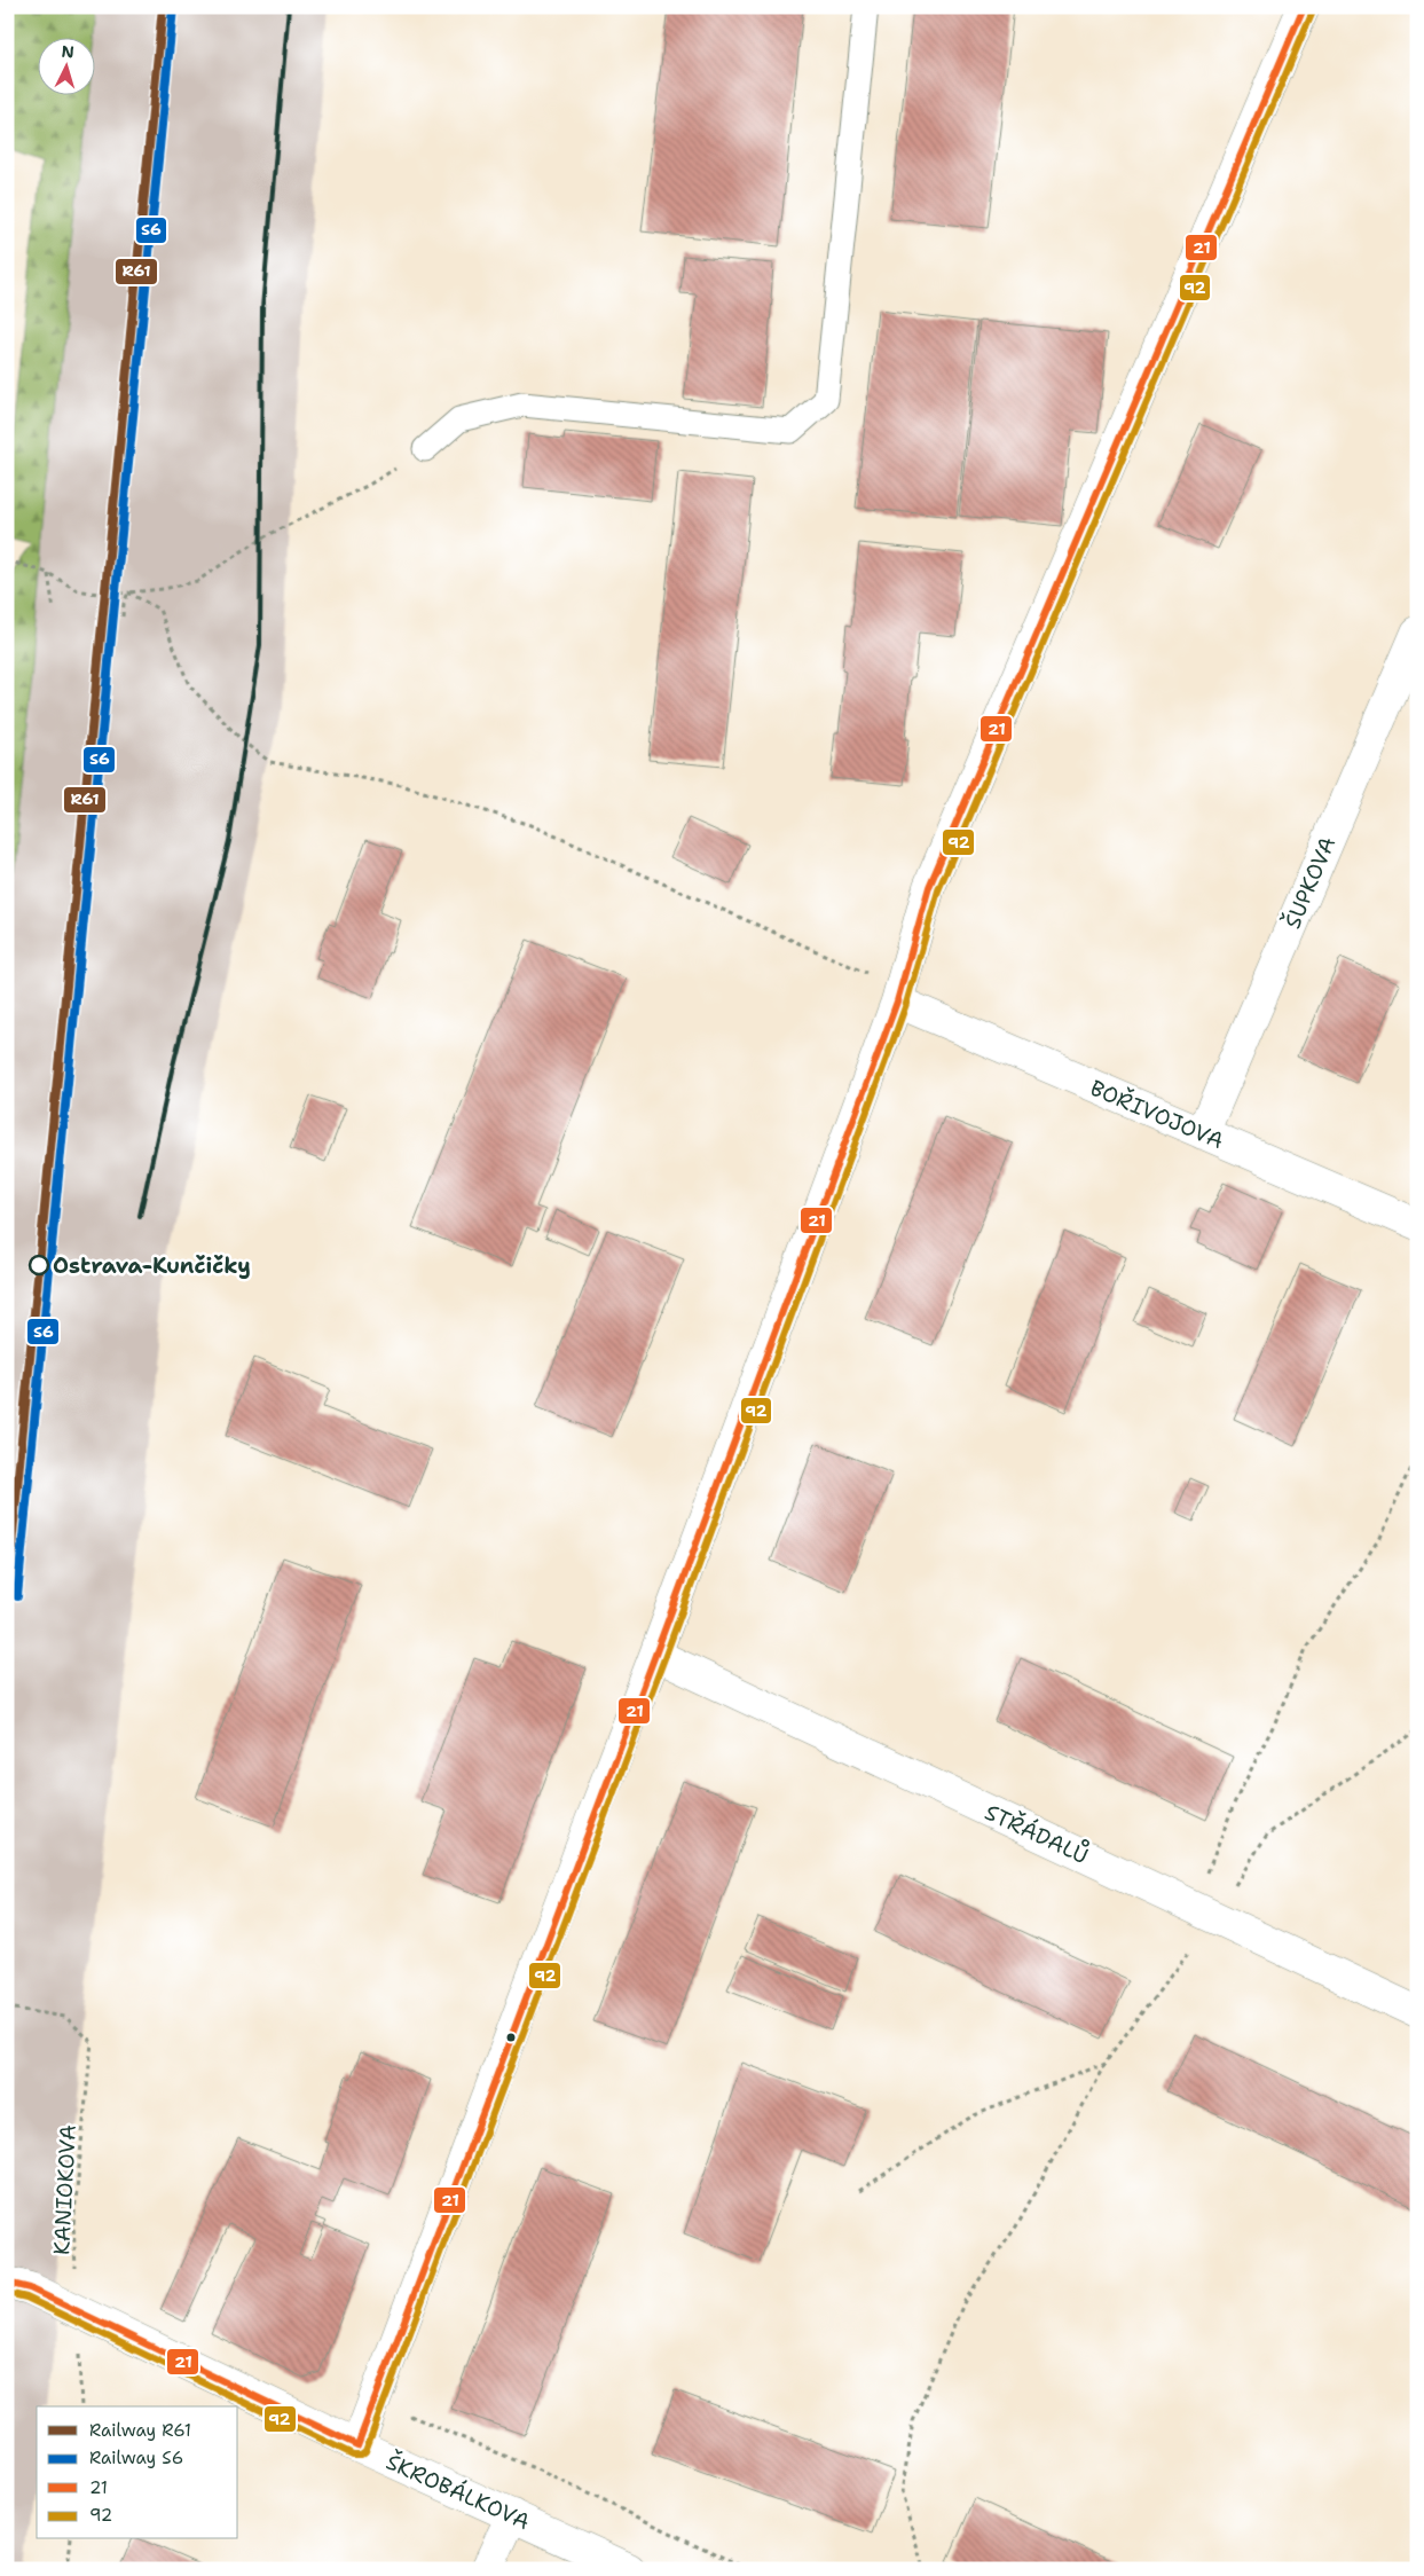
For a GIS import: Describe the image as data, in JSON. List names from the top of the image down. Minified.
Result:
{"streets":{"street":["ŠUPKOVA","BOŘIVOJOVA","STŘÁDALŮ","ŠKROBÁLKOVA"],"path":["KANIOKOVA"]},"crossings":[["ŠUPKOVA","BOŘIVOJOVA"],["KANIOKOVA","ŠKROBÁLKOVA"]],"places":["Ostrava-Kunčičky"],"lines":["rail line R61","transit line 21","rail line S6","transit line 92"],"legend":["Railway R61","Railway S6","21","92"],"north":"top"}
